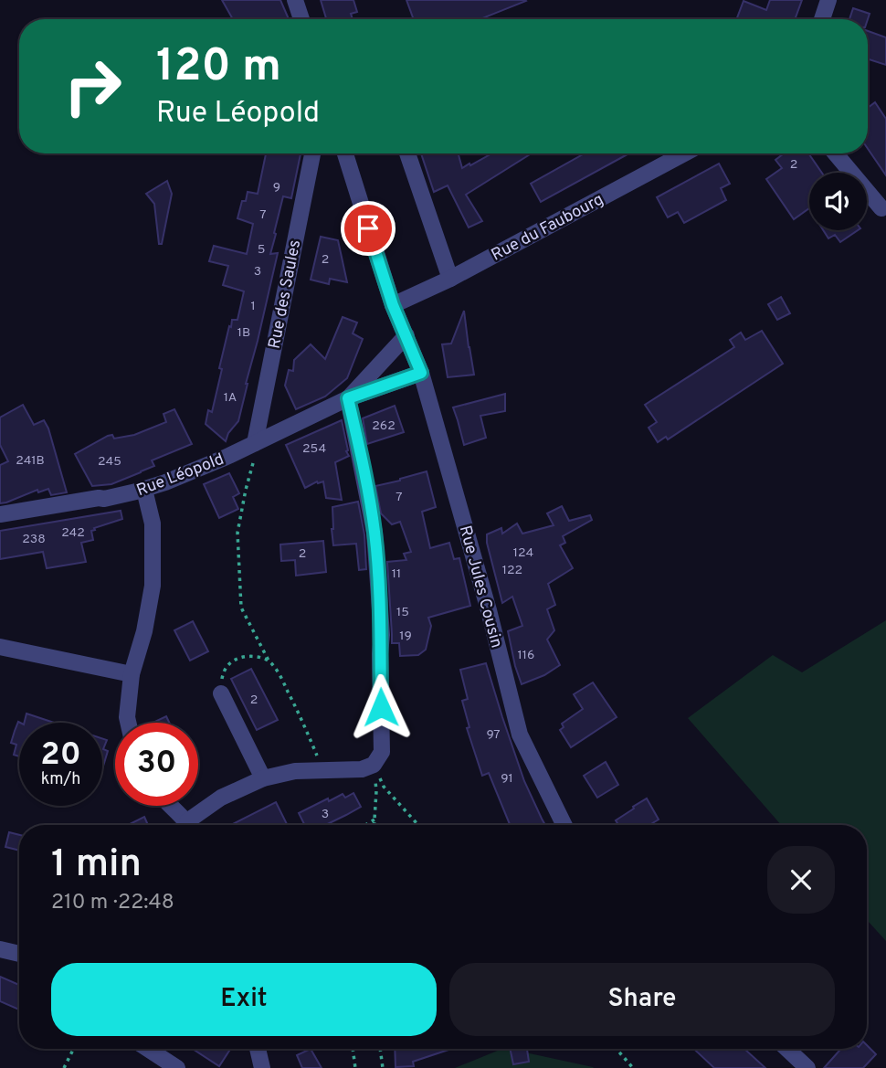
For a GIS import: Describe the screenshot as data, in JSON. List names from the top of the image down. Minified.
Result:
{"streets":{"street":["Rue du Faubourg","Rue des Saules","Rue Léopold","Rue Jules Cousin"]},"crossings":[["Rue des Saules","Rue Léopold"],["Rue Léopold","Rue Jules Cousin"]],"house_numbers":["2","9","7","5","2","3","1","1B","1A","262","254","241B","245","7","242","238","124","2","122","11","15","19","116","2","97","91","3"],"page":{"turn":["120 m","Rue Léopold"],"speed":"20 km/h","limit":"30","heading":["1 min","210 m · 22:48"],"buttons":["Exit","Share"]}}
